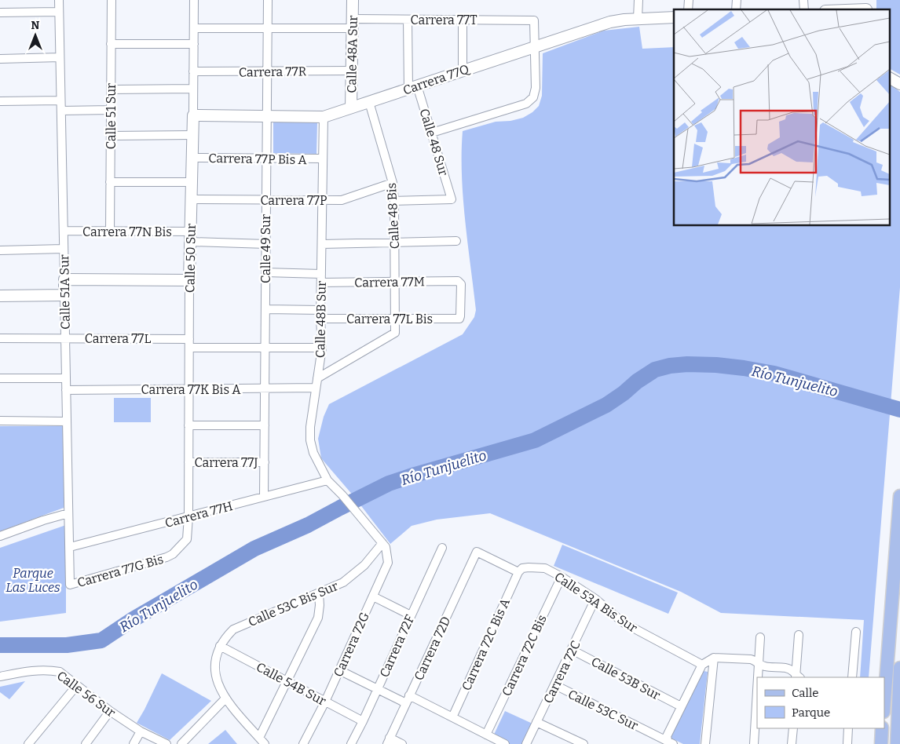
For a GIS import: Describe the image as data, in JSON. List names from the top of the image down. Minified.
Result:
{"streets":{"street":["Carrera 77T","Calle 48A Sur","Carrera 77R","Carrera 77Q","Calle 51 Sur","Calle 48 Sur","Carrera 77P Bis A","Carrera 77P","Calle 48 Bis","Carrera 77N Bis","Calle 49 Sur","Calle 50 Sur","Carrera 77M","Calle 51A Sur","Carrera 77L Bis","Calle 48B Sur","Carrera 77L","Carrera 77K Bis A","Carrera 77J","Carrera 77H","Carrera 77G Bis","Calle 53A Bis Sur","Calle 53C Bis Sur","Carrera 72G","Carrera 72C Bis A","Carrera 72F","Carrera 72D","Carrera 72C Bis","Carrera 72C","Calle 53B Sur","Calle 54B Sur","Calle 56 Sur","Calle 53C Sur"]},"crossings":[["Carrera 77T","Calle 48A Sur"],["Carrera 77T","Carrera 77Q"],["Carrera 77T","Calle 48 Sur"],["Carrera 77T","Calle 49 Sur"],["Carrera 77T","Calle 50 Sur"],["Calle 48A Sur","Carrera 77R"],["Calle 48A Sur","Carrera 77Q"],["Carrera 77R","Calle 49 Sur"],["Carrera 77R","Calle 50 Sur"],["Carrera 77Q","Calle 48 Sur"],["Carrera 77Q","Calle 48 Bis"],["Carrera 77Q","Calle 49 Sur"],["Carrera 77Q","Calle 50 Sur"],["Carrera 77Q","Calle 48B Sur"],["Calle 51 Sur","Carrera 77N Bis"],["Calle 48 Sur","Calle 48 Bis"],["Carrera 77P Bis A","Calle 49 Sur"],["Carrera 77P Bis A","Calle 50 Sur"],["Carrera 77P Bis A","Calle 48B Sur"],["Carrera 77P","Calle 48 Bis"],["Carrera 77P","Calle 49 Sur"],["Carrera 77P","Calle 50 Sur"],["Carrera 77P","Calle 48B Sur"],["Calle 48 Bis","Carrera 77M"],["Calle 48 Bis","Carrera 77L Bis"],["Calle 48 Bis","Calle 48B Sur"],["Carrera 77N Bis","Calle 49 Sur"],["Carrera 77N Bis","Calle 50 Sur"],["Carrera 77N Bis","Calle 51A Sur"],["Calle 49 Sur","Carrera 77L"],["Calle 49 Sur","Carrera 77K Bis A"],["Calle 49 Sur","Carrera 77J"],["Calle 49 Sur","Carrera 77H"],["Calle 50 Sur","Carrera 77L"],["Calle 50 Sur","Carrera 77K Bis A"],["Calle 50 Sur","Carrera 77J"],["Calle 50 Sur","Carrera 77H"],["Calle 50 Sur","Carrera 77G Bis"],["Carrera 77M","Carrera 77L Bis"],["Carrera 77M","Calle 48B Sur"],["Calle 51A Sur","Carrera 77L"],["Calle 51A Sur","Carrera 77K Bis A"],["Calle 51A Sur","Carrera 77H"],["Calle 51A Sur","Carrera 77G Bis"],["Carrera 77L Bis","Calle 48B Sur"],["Calle 48B Sur","Carrera 77L"],["Calle 48B Sur","Carrera 77K Bis A"],["Calle 48B Sur","Carrera 77H"],["Calle 48B Sur","Calle 53C Bis Sur"],["Calle 48B Sur","Carrera 72G"],["Carrera 77H","Carrera 77G Bis"],["Calle 53A Bis Sur","Carrera 72C Bis A"],["Calle 53A Bis Sur","Carrera 72D"],["Calle 53A Bis Sur","Carrera 72C Bis"],["Calle 53A Bis Sur","Carrera 72C"],["Calle 53C Bis Sur","Carrera 72G"],["Calle 53C Bis Sur","Calle 54B Sur"],["Carrera 72G","Calle 54B Sur"],["Carrera 72C Bis A","Carrera 72D"],["Carrera 72F","Calle 54B Sur"],["Carrera 72C","Calle 53B Sur"],["Carrera 72C","Calle 53C Sur"]],"water":["Río Tunjuelito"],"parks":["Parque Las Luces"],"legend":["Calle","Parque"],"north":"top"}
